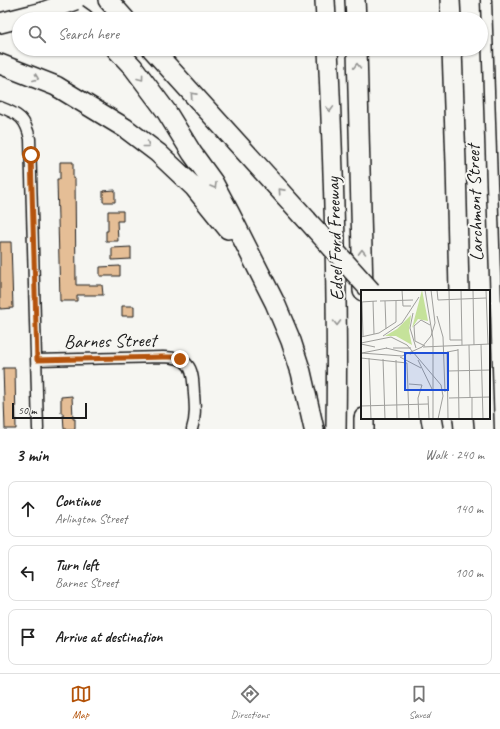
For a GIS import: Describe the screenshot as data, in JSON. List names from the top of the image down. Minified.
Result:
{"streets":{"highway":["Edsel Ford Freeway"],"street":["Larchmont Street","Barnes Street"]},"scale_bar":"50 m","page":{"search":"Search here","scale":"50 m","heading":["3 min","Walk · 240 m"],"list":[["Continue","Arlington Street","140 m"],["Turn left","Barnes Street","100 m"],"Arrive at destination"],"nav":["Map","Directions","Saved"]}}
